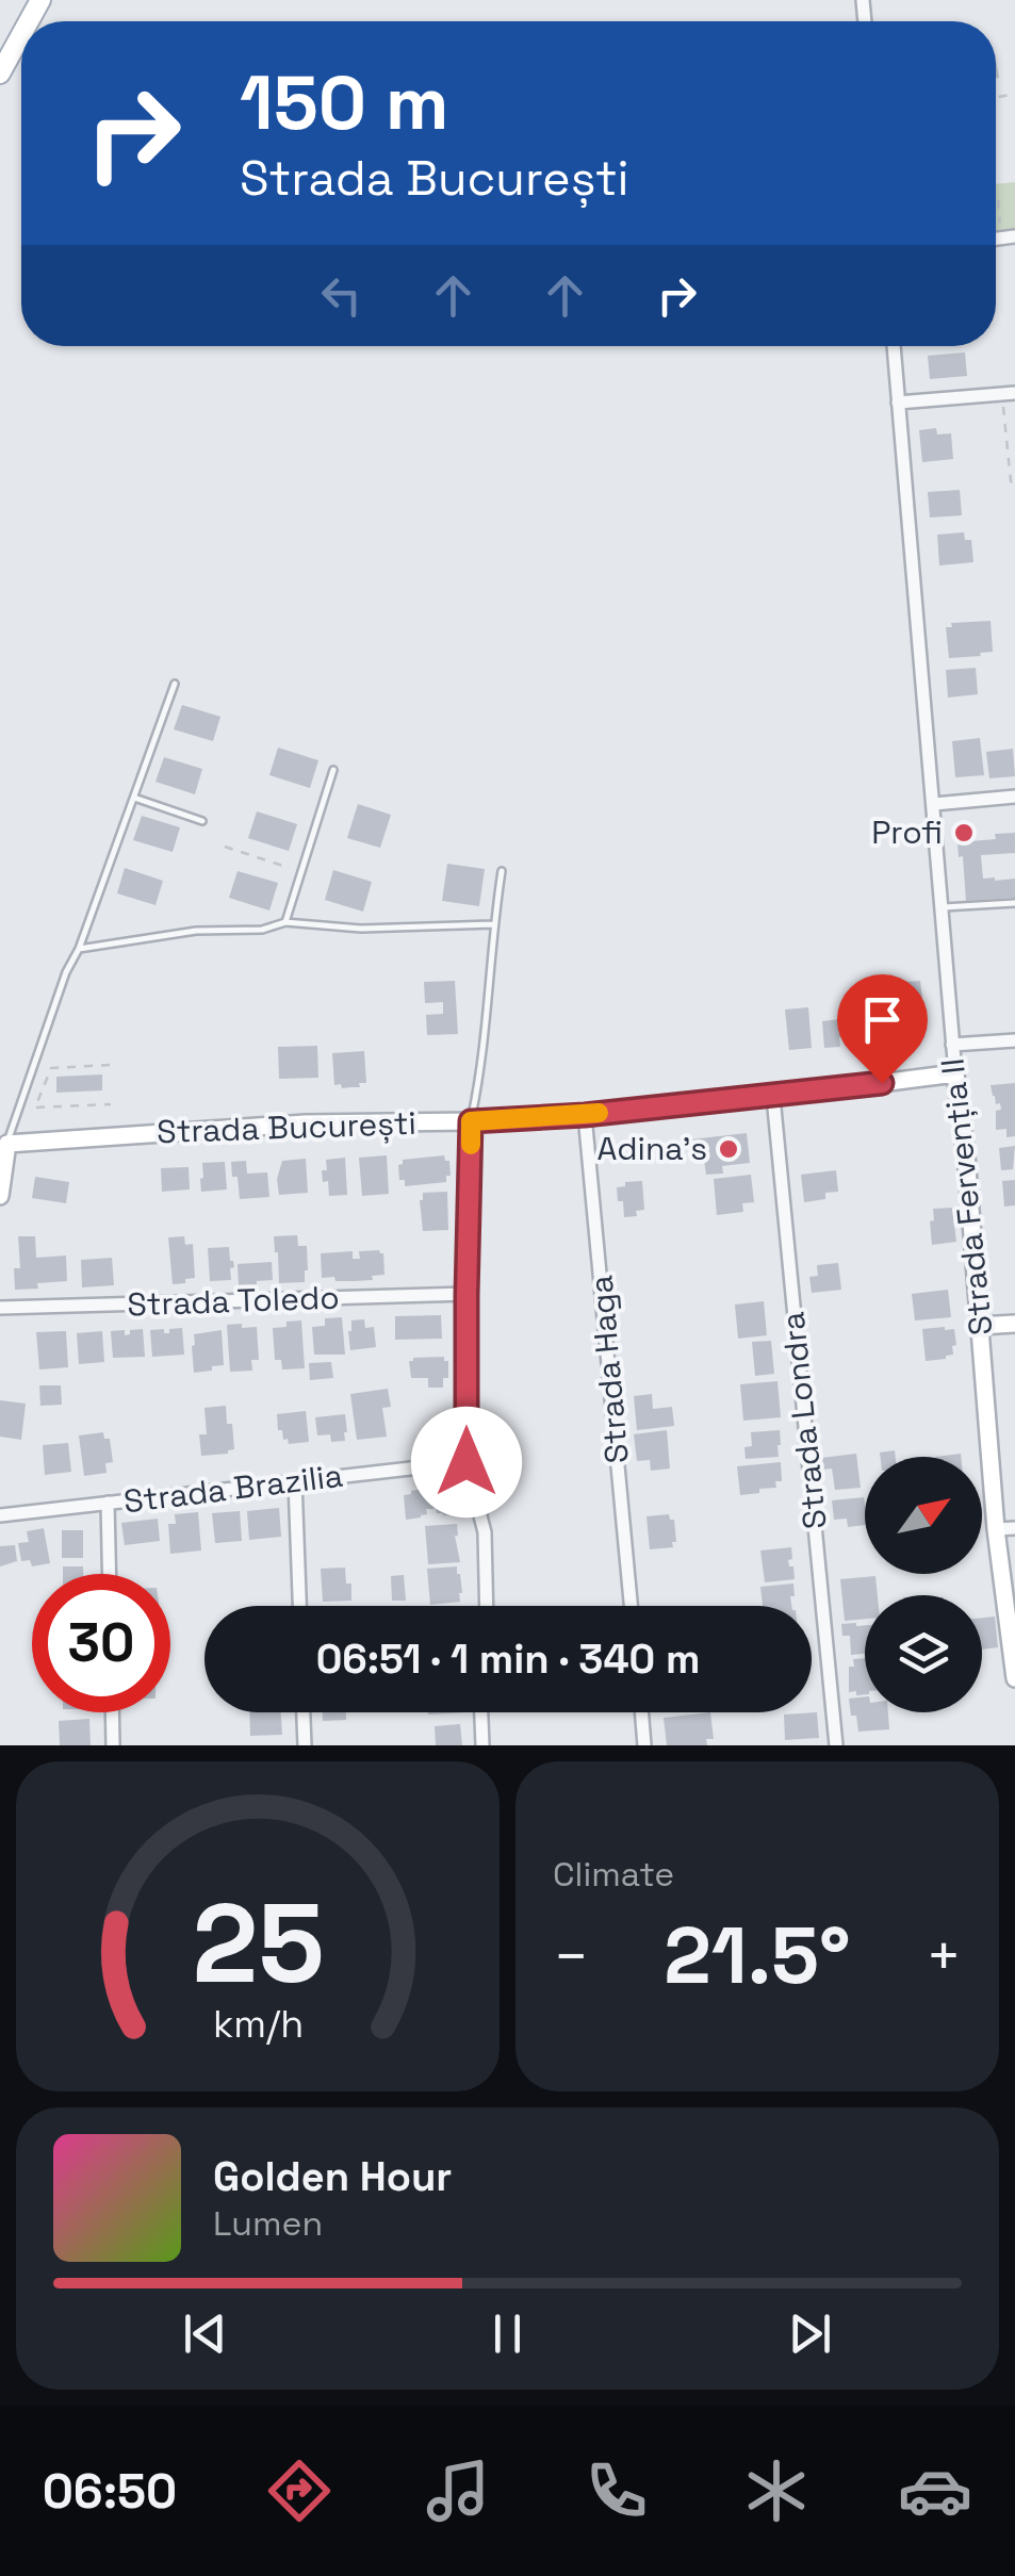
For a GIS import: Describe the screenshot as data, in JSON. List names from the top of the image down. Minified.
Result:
{"streets":{"street":["Strada București","Strada Fervenția II","Strada Toledo","Strada Haga","Strada Londra","Strada Brazilia"]},"crossings":[["Strada București","Strada Fervenția II"],["Strada București","Strada Haga"],["Strada București","Strada Londra"]],"places":["Profi","Adina's"],"north":"top right","page":{"turn":["150 m","Strada București"],"limit":"30","trip":"06:51 · 1 min · 340 m","tile":"Climate","heat":["−","21.5°","+"],"song":["Golden Hour","Lumen"],"tabs":"06:50","gauge":["25","km/h"]}}
